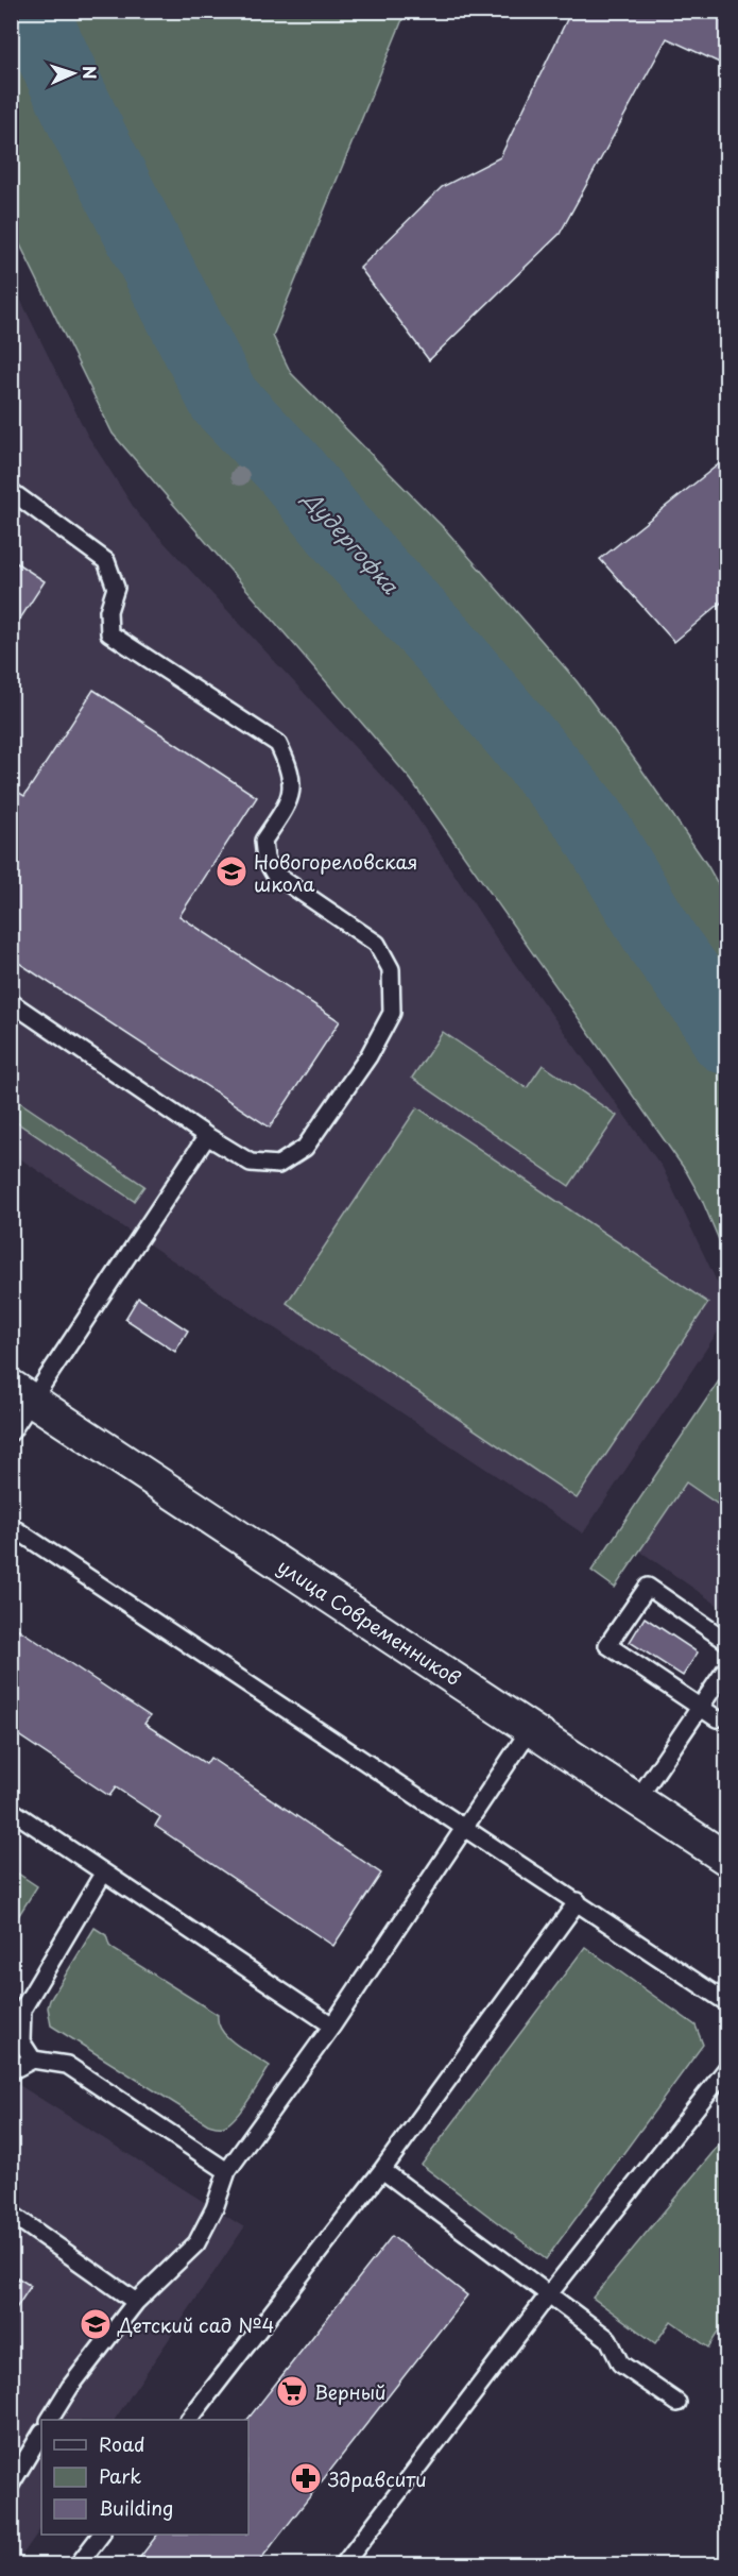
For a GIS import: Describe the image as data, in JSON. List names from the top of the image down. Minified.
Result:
{"streets":{"street":["улица Современников"]},"water":["Дудергофка"],"places":{"school or university":["Новогореловская школа","Детский сад №4"],"supermarket":["Верный"],"pharmacy":["Здравсити"]},"legend":["Road","Park","Building"],"north":"right"}
